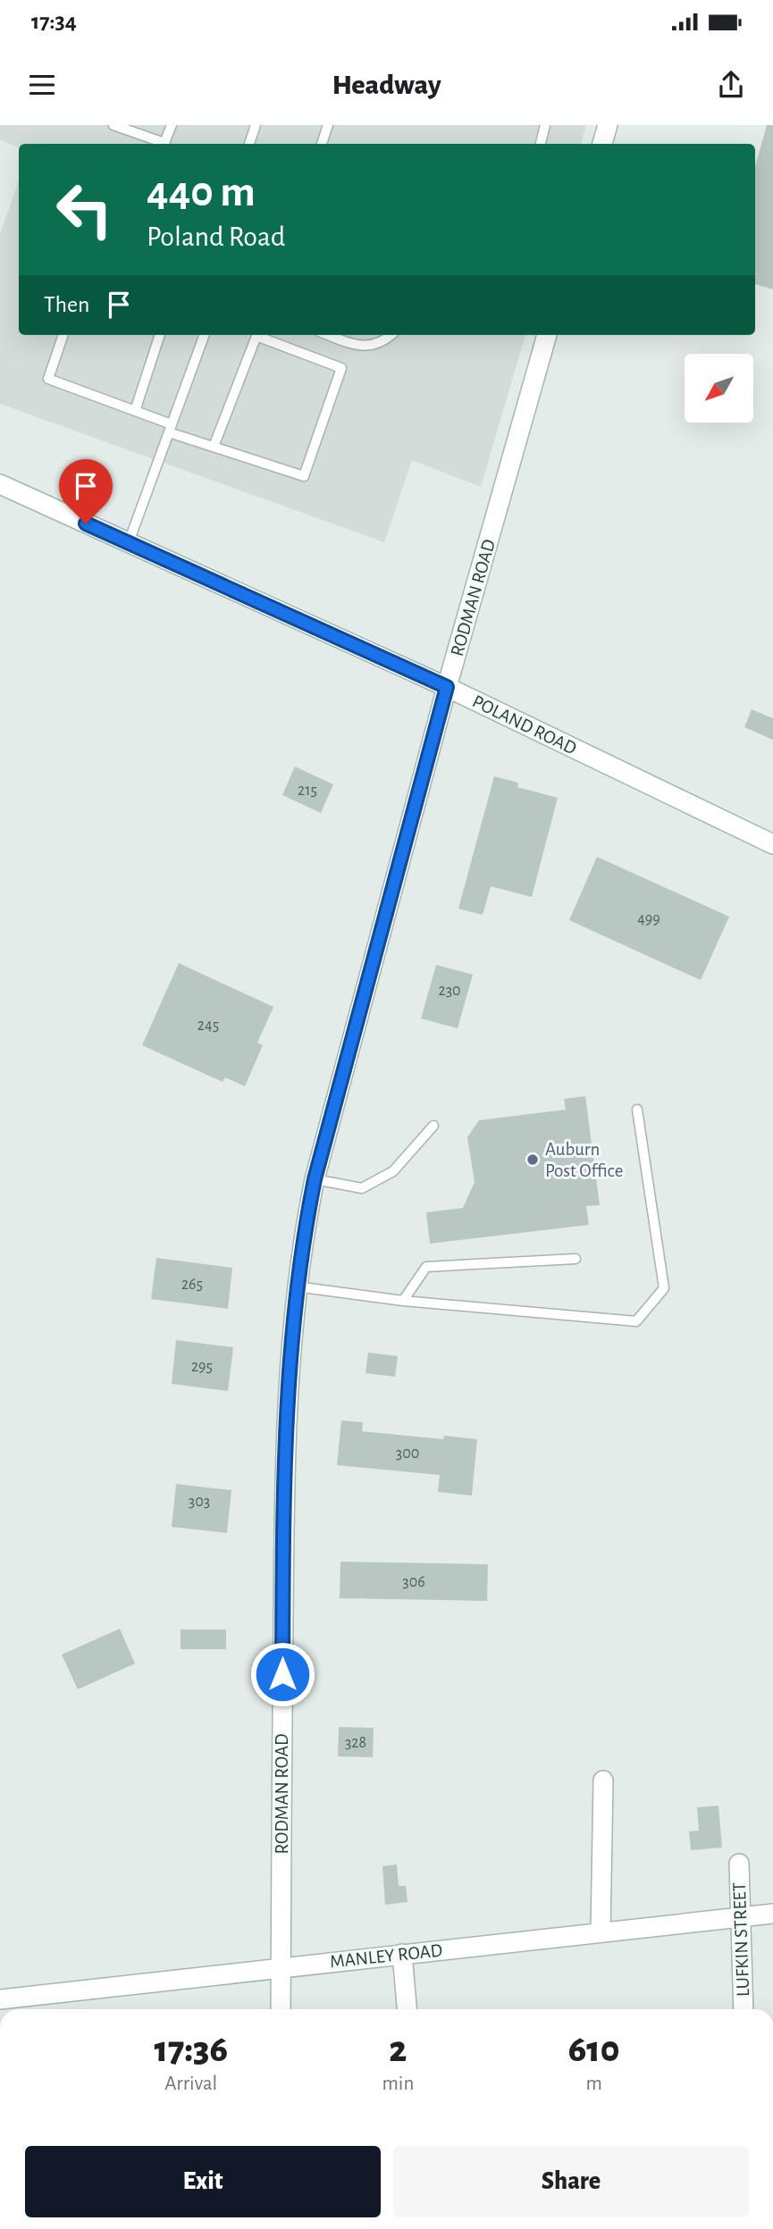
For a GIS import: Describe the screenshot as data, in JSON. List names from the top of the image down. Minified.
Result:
{"streets":{"street":["RODMAN ROAD","POLAND ROAD","LUFKIN STREET","MANLEY ROAD"]},"crossings":[["RODMAN ROAD","POLAND ROAD"],["RODMAN ROAD","MANLEY ROAD"],["LUFKIN STREET","MANLEY ROAD"]],"places":["Auburn Post Office"],"house_numbers":["215","499","230","245","265","295","300","303","306","328"],"north":"bottom left","page":{"status":"17:34","header":"Headway","turn":["440 m","Poland Road"],"then":"Then","eta":["17:36","Arrival","2","min","610","m"],"buttons":["Exit","Share"]}}
